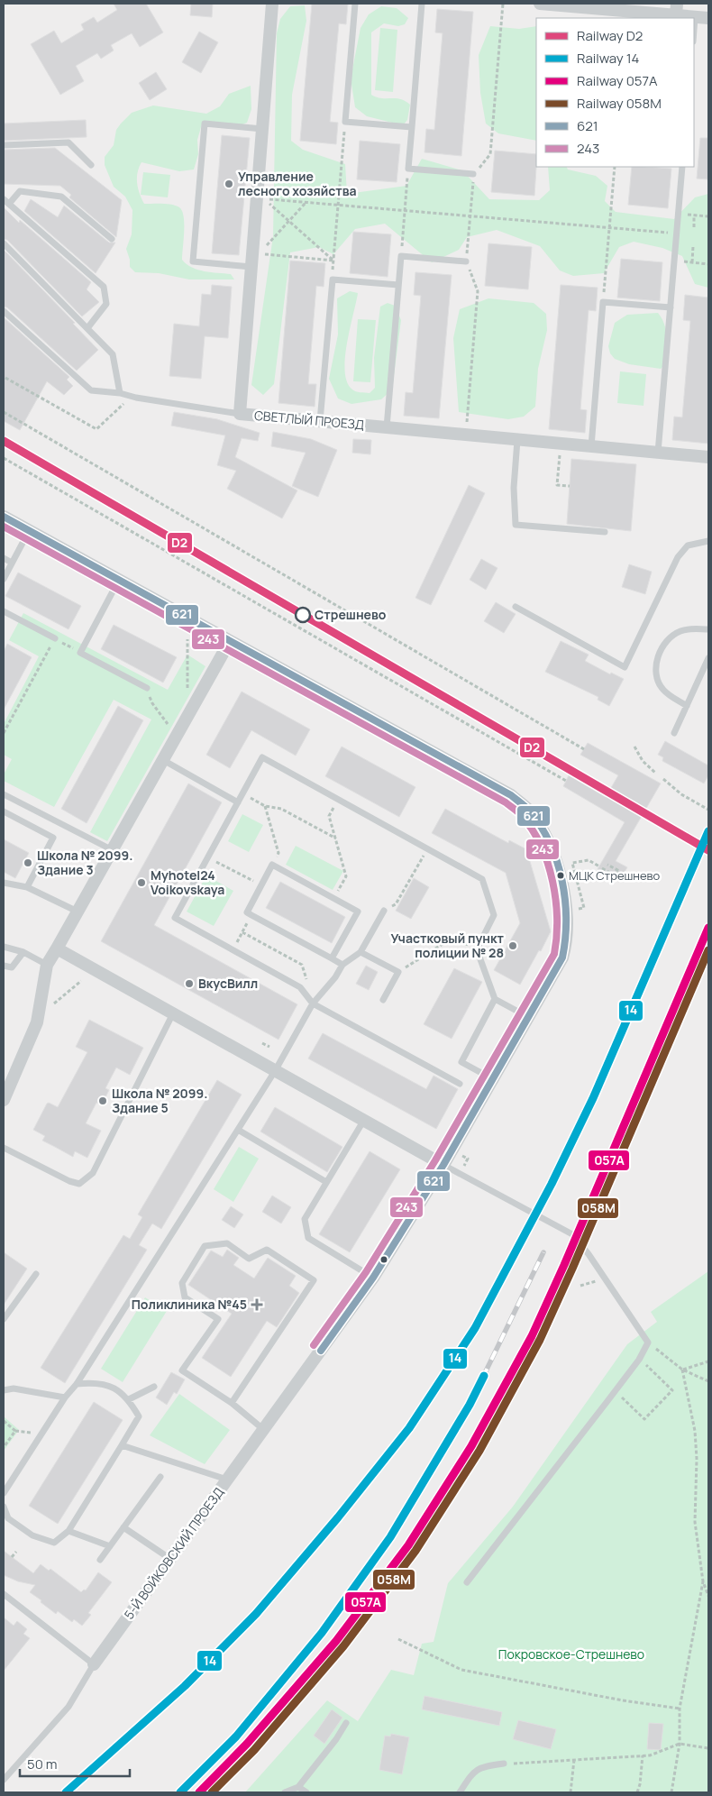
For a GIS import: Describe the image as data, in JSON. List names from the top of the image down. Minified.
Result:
{"streets":{"street":["СВЕТЛЫЙ ПРОЕЗД","5-Й ВОЙКОВСКИЙ ПРОЕЗД"]},"parks":["Покровское-Стрешнево"],"places":{"other":["Управление лесного хозяйства","Стрешнево","Школа № 2099. Здание 3","МЦК Стрешнево","Myhotel24 Voikovskaya","Участковый пункт полиции № 28","ВкусВилл","Школа № 2099. Здание 5"],"health":["Поликлиника №45"]},"lines":["rail line D2","transit line 621","transit line 243","rail line 14","rail line 057А","rail line 058М"],"legend":["Railway D2","Railway 14","Railway 057А","Railway 058М","621","243"],"scale_bar":"50 m"}
